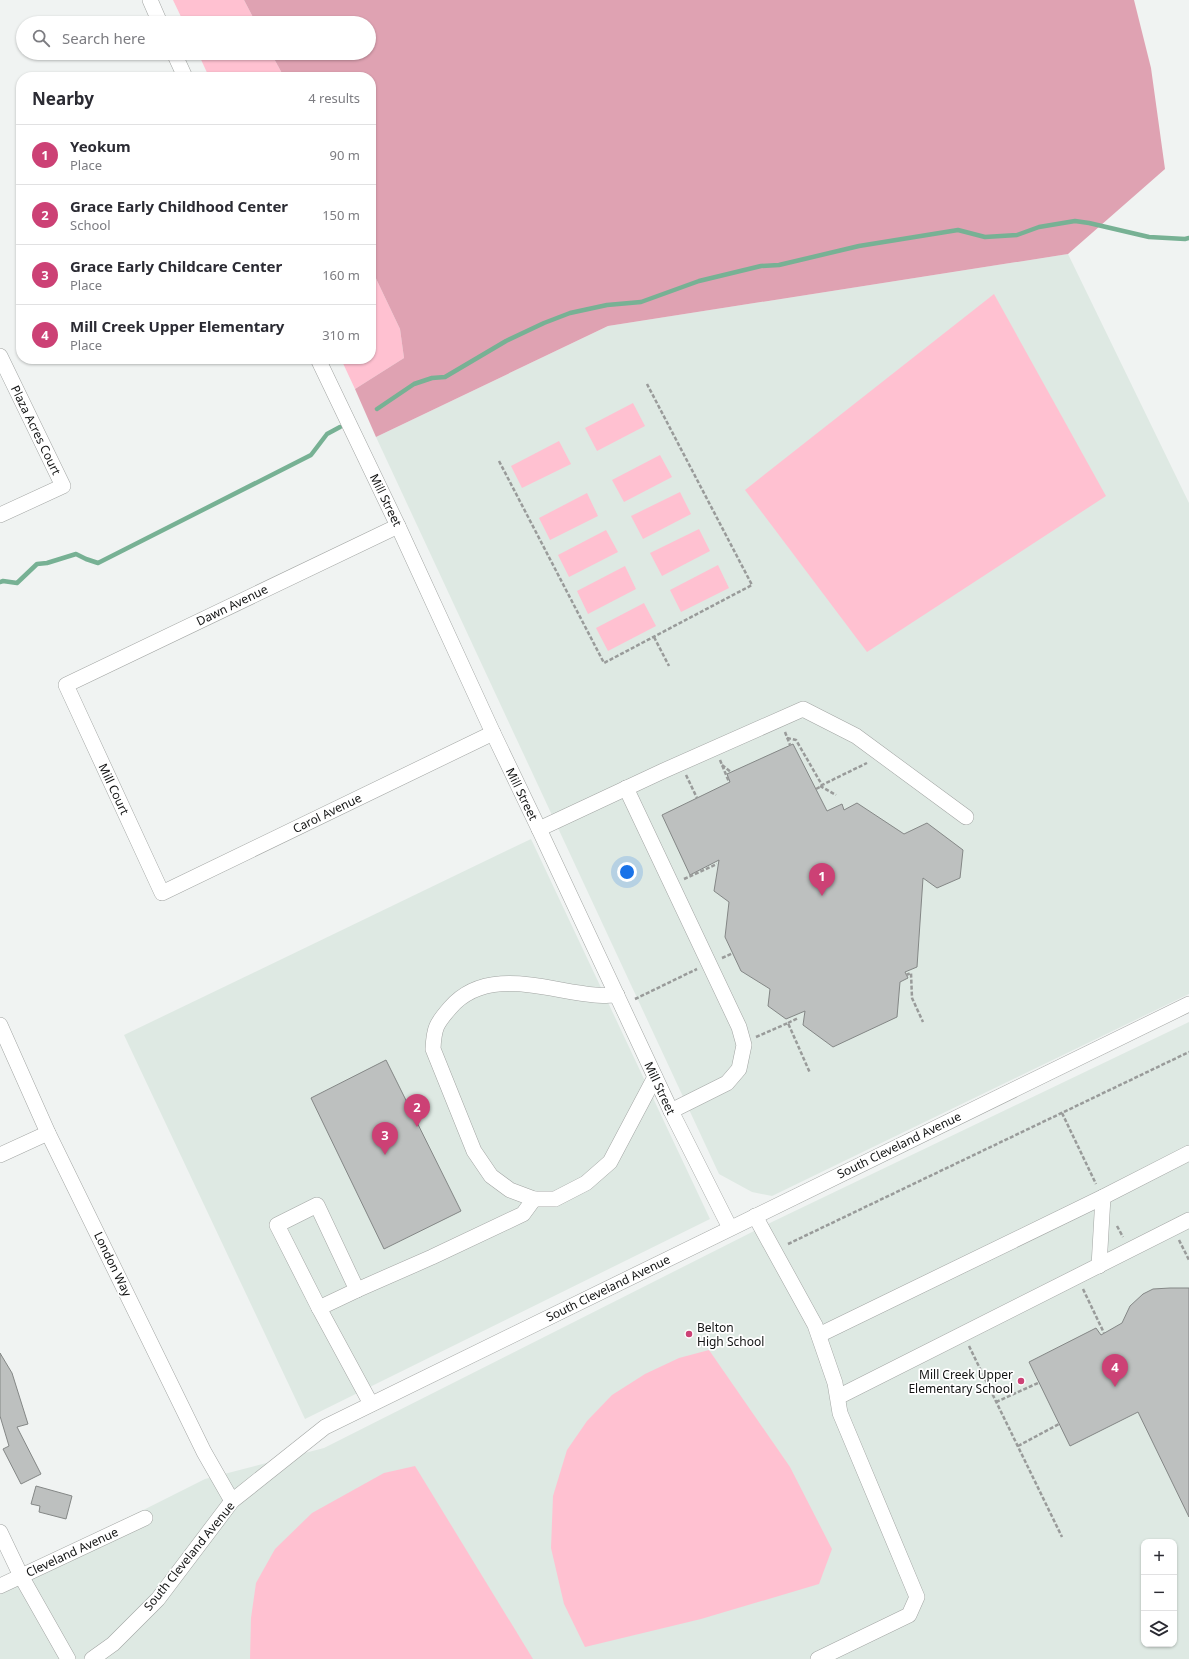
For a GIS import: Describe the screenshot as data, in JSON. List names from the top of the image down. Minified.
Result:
{"streets":{"street":["Plaza Acres Court","Mill Street","Dawn Avenue","Mill Court","Carol Avenue","South Cleveland Avenue","London Way","Cleveland Avenue"]},"crossings":[["Mill Street","Dawn Avenue"],["Mill Street","Carol Avenue"],["Mill Street","South Cleveland Avenue"],["Dawn Avenue","Mill Court"],["Mill Court","Carol Avenue"],["South Cleveland Avenue","London Way"]],"places":["Belton High School","Mill Creek Upper Elementary School"],"page":{"search":"Search here","heading":["Nearby","4 results"],"list":[{"mark":"1","name":"Yeokum","note":"Place","value":"90 m"},{"mark":"2","name":"Grace Early Childhood Center","note":"School","value":"150 m"},{"mark":"3","name":"Grace Early Childcare Center","note":"Place","value":"160 m"},{"mark":"4","name":"Mill Creek Upper Elementary","note":"Place","value":"310 m"}],"pins":["1","2","3","4"],"map_buttons":["+","−"]}}
